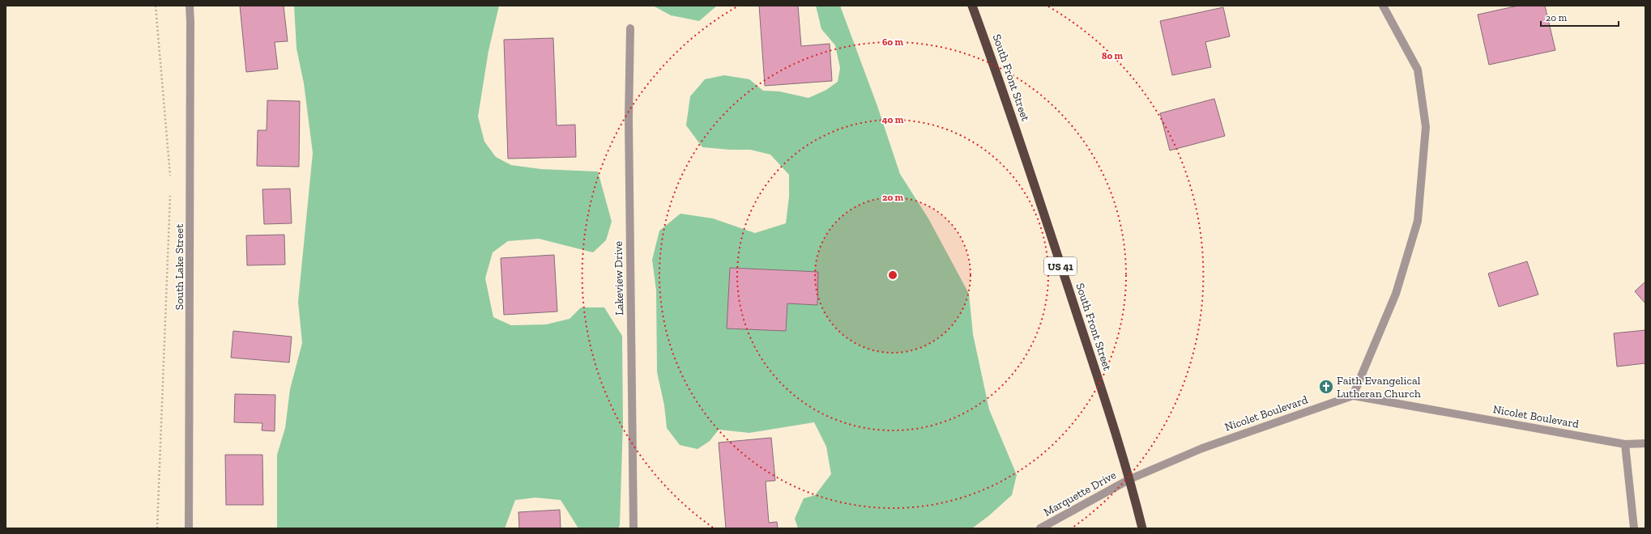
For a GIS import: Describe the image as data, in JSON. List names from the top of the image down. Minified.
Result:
{"streets":{"highway":["South Front Street","US 41"],"street":["South Lake Street","Lakeview Drive","Nicolet Boulevard","Marquette Drive"]},"crossings":[["South Front Street","Nicolet Boulevard"],["South Front Street","Marquette Drive"],["Nicolet Boulevard","Marquette Drive"]],"places":{"church":["Faith Evangelical Lutheran Church"]},"scale_bar":"20 m","rings":["60 m","80 m","40 m","20 m"]}
